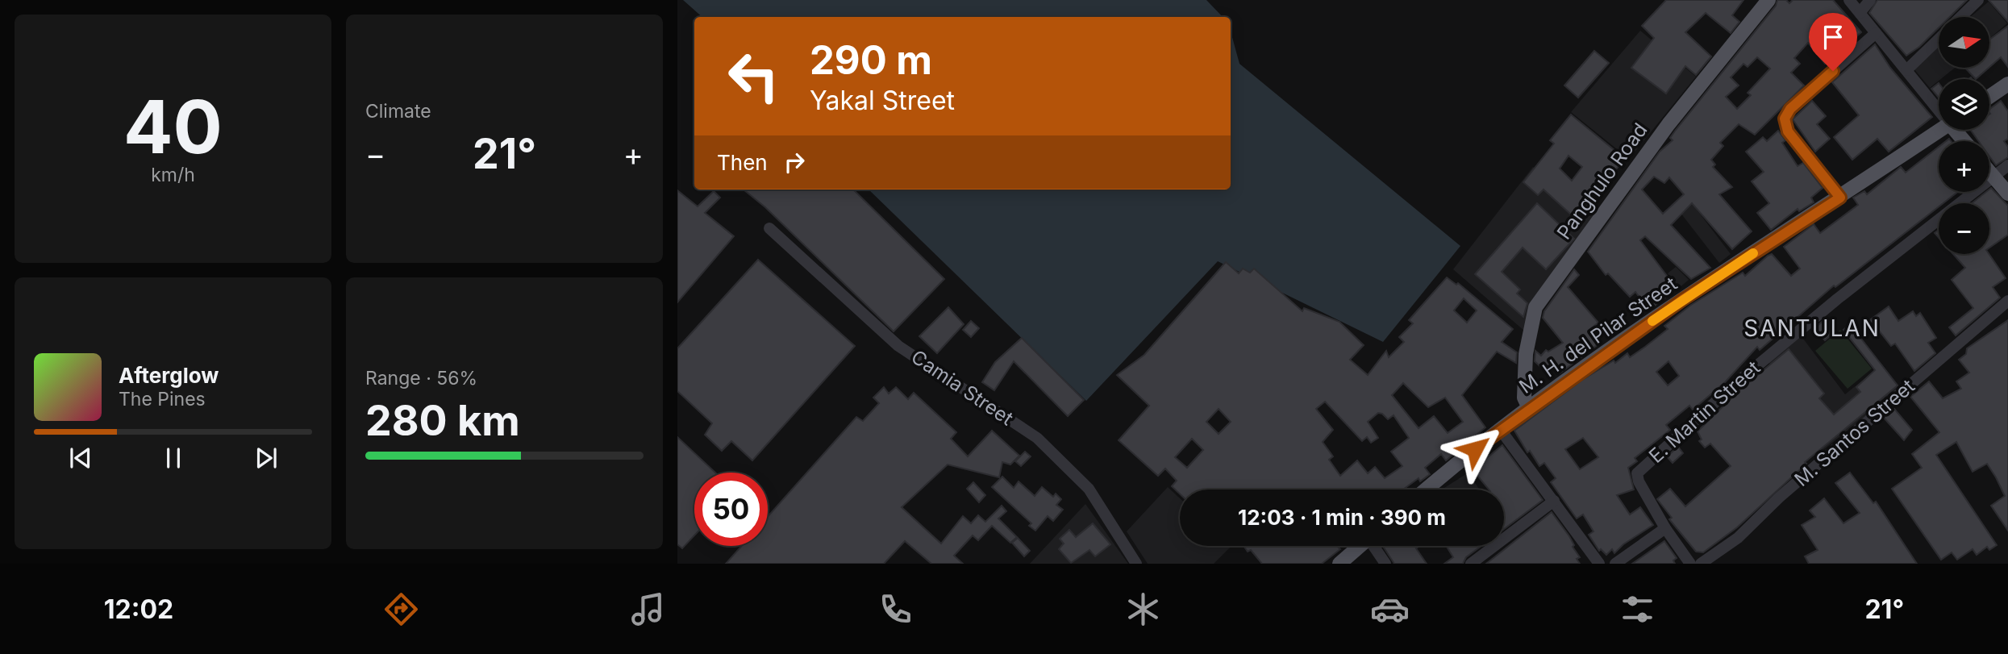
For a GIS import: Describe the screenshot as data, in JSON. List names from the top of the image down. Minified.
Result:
{"streets":{"main road":["Panghulo Road","M. H. del Pilar Street"],"street":["Camia Street","E. Martin Street","M. Santos Street"]},"crossings":[["Panghulo Road","M. H. del Pilar Street"]],"districts":["SANTULAN"],"north":"right","page":{"tile":[["40","km/h"],"Climate",["Range · 56%","280 km"]],"map_buttons":["+","−"],"turn":["290 m","Yakal Street"],"heat":["−","21°","+"],"then":"Then","song":["Afterglow","The Pines"],"limit":"50","trip":"12:03 · 1 min · 390 m","tabs":["12:02","21°"]}}
